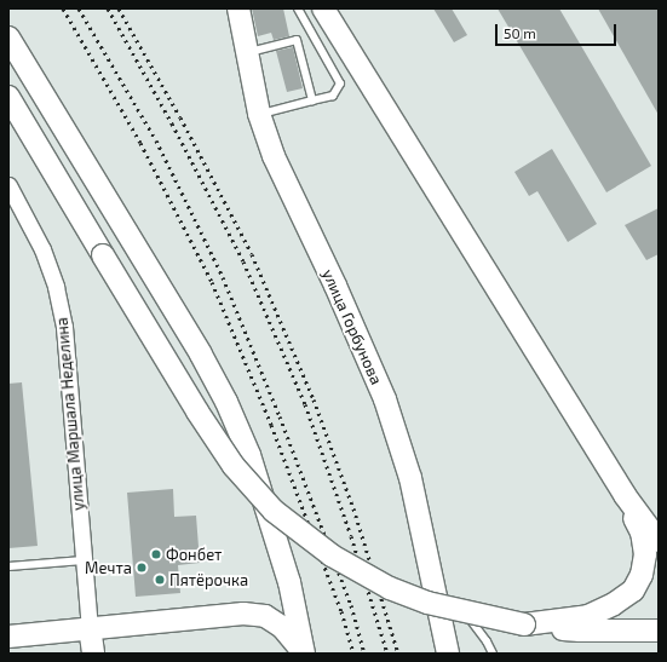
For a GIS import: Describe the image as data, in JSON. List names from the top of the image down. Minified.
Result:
{"streets":{"street":["улица Горбунова","улица Маршала Неделина"]},"places":["Фонбет","Мечта","Пятёрочка"],"scale_bar":"50 m"}
